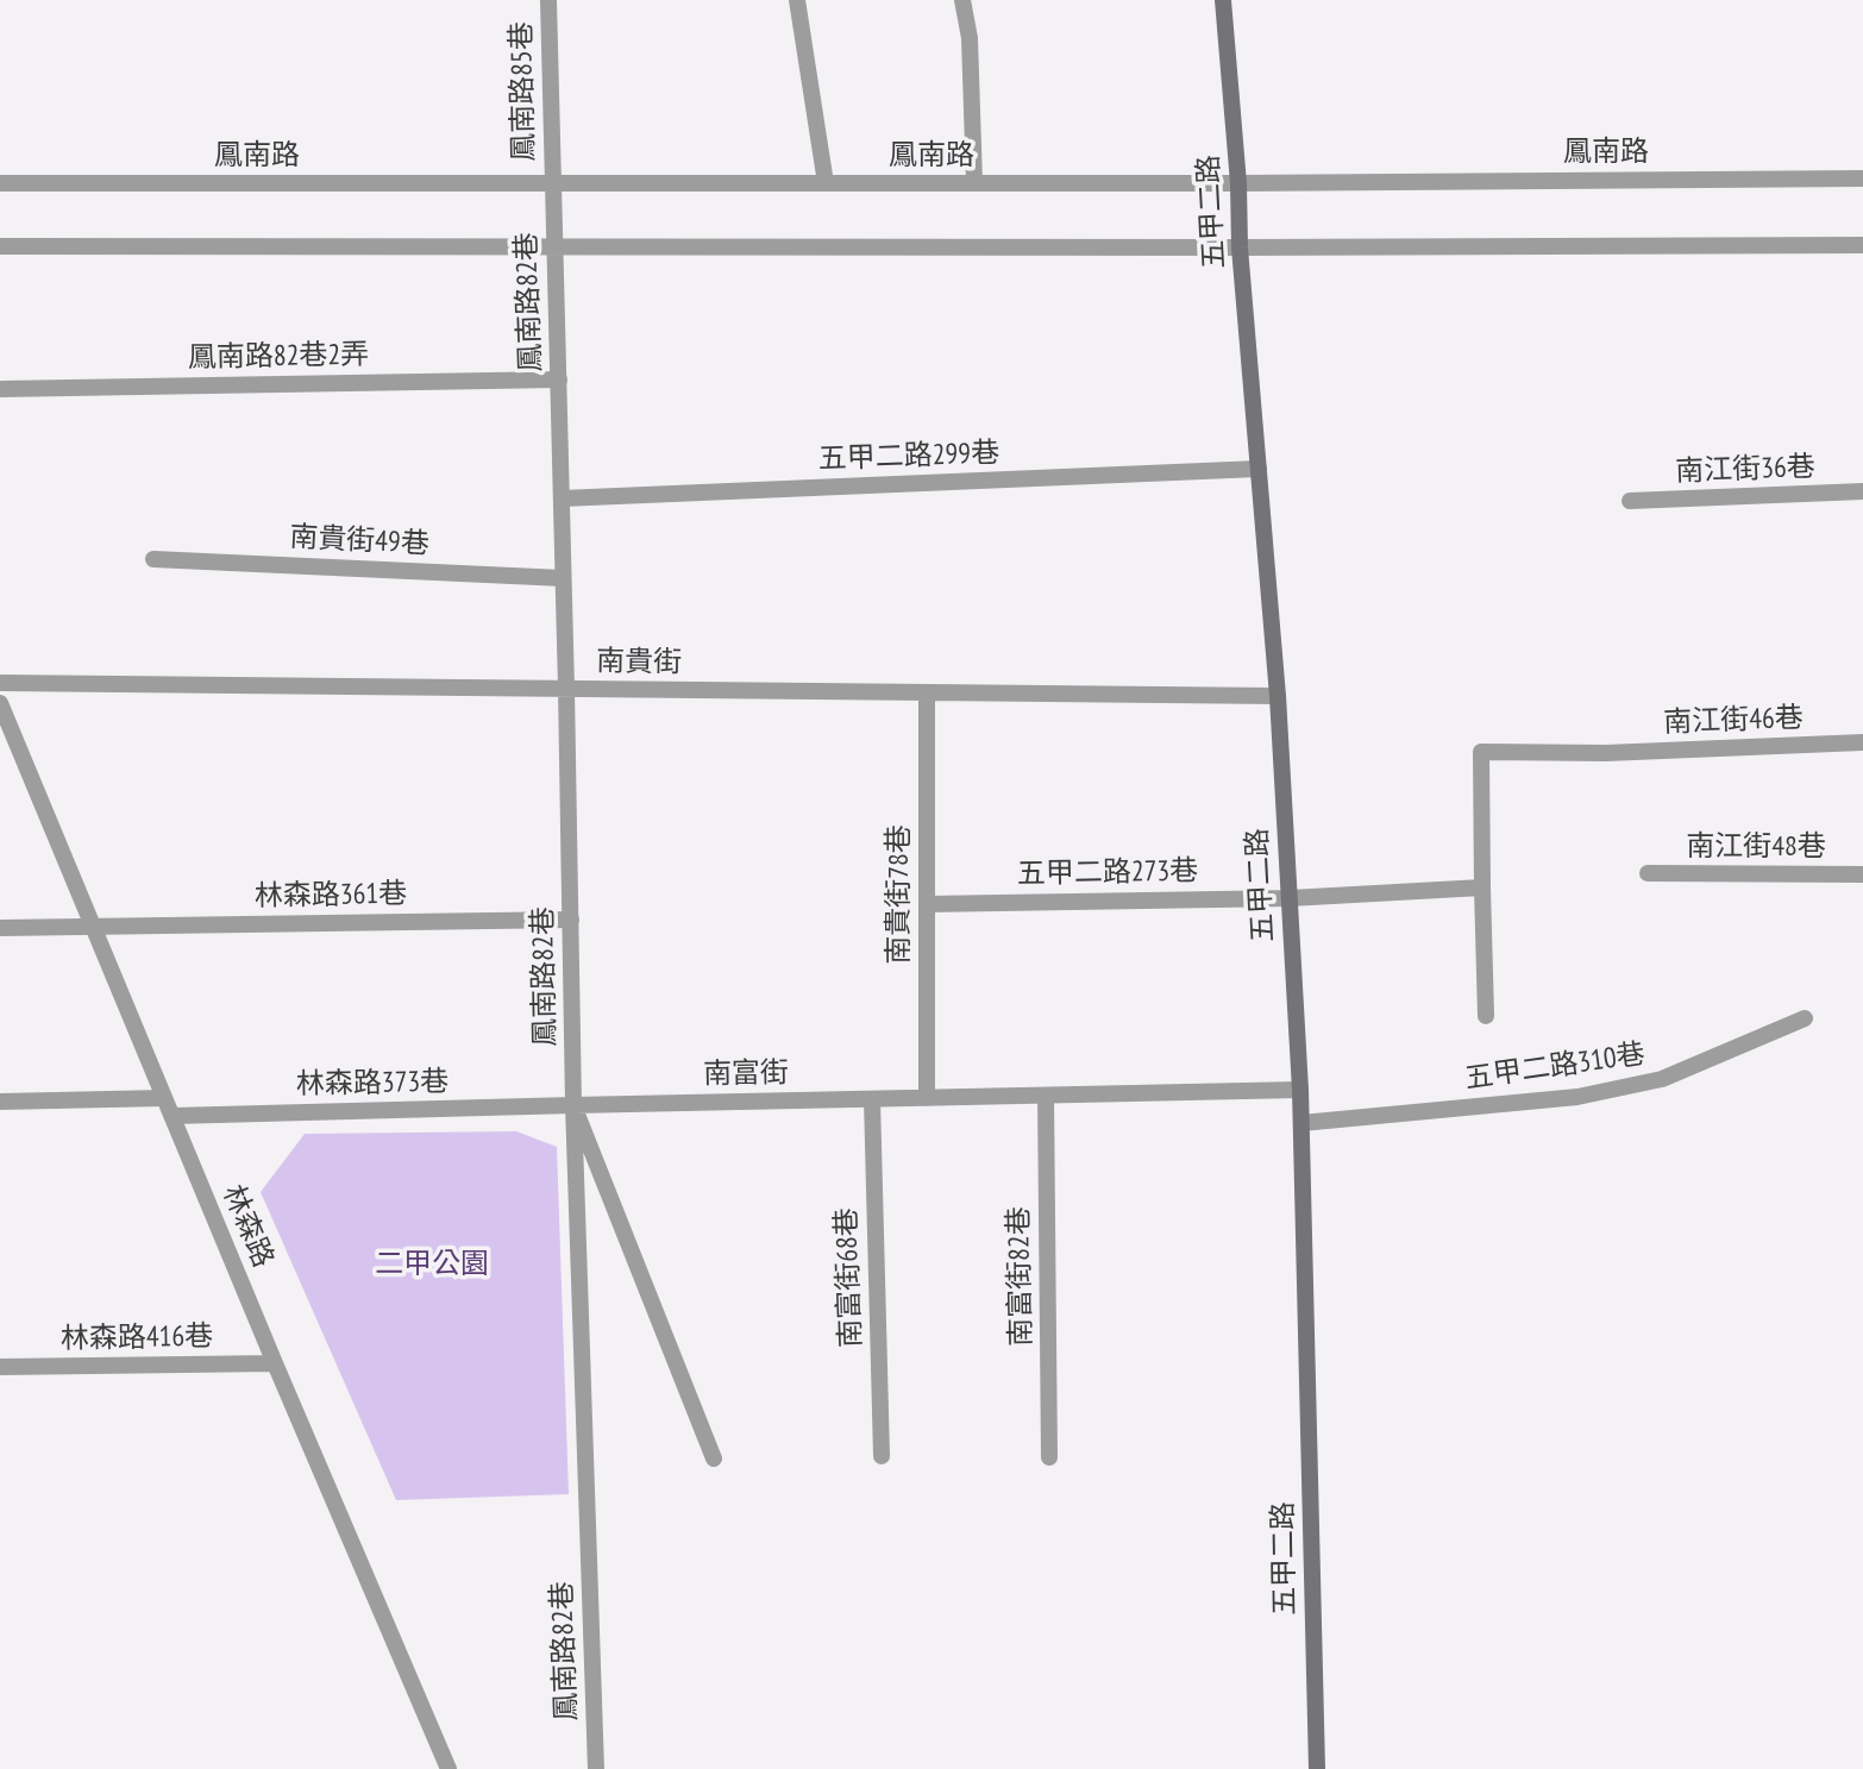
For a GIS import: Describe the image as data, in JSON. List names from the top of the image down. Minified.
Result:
{"streets":{"main road":["五甲二路"],"street":["鳳南路85巷","鳳南路","鳳南路82巷","鳳南路82巷2弄","五甲二路299巷","南江街36巷","南貴街49巷","南貴街","南江街46巷","南江街48巷","五甲二路273巷","南貴街78巷","林森路361巷","五甲二路310巷","南富街","林森路373巷","林森路","南富街82巷","南富街68巷","林森路416巷"]},"crossings":[["鳳南路85巷","鳳南路"],["鳳南路85巷","鳳南路82巷"],["鳳南路","五甲二路"],["鳳南路","鳳南路82巷"],["五甲二路","五甲二路299巷"],["五甲二路","南貴街"],["五甲二路","五甲二路273巷"],["五甲二路","五甲二路310巷"],["五甲二路","南富街"],["鳳南路82巷","鳳南路82巷2弄"],["鳳南路82巷","五甲二路299巷"],["鳳南路82巷","南貴街49巷"],["鳳南路82巷","南貴街"],["鳳南路82巷","林森路361巷"],["鳳南路82巷","南富街"],["鳳南路82巷","林森路373巷"],["南貴街","南貴街78巷"],["南江街46巷","五甲二路273巷"],["五甲二路273巷","南貴街78巷"],["南貴街78巷","南富街"],["林森路361巷","林森路"],["南富街","林森路373巷"],["南富街","南富街82巷"],["南富街","南富街68巷"],["林森路373巷","林森路"],["林森路","林森路416巷"]],"parks":["二甲公園"]}
